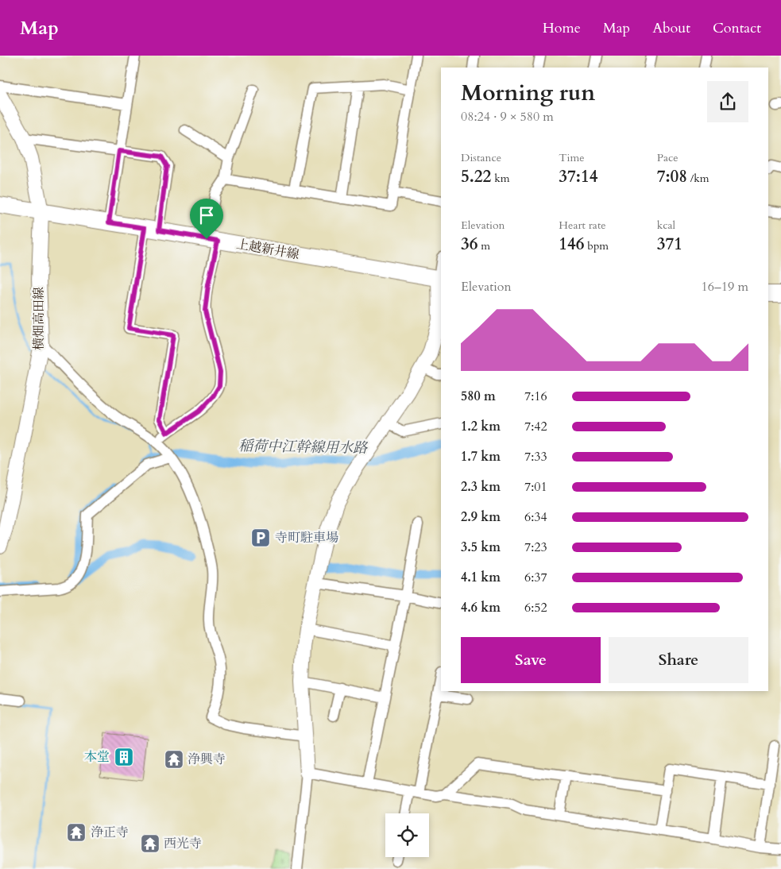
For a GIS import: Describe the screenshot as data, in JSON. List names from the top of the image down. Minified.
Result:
{"streets":{"main road":["上越新井線"],"street":["横畑高田線"]},"crossings":[["上越新井線","横畑高田線"]],"water":["稲荷中江幹線用水路"],"places":{"parking":["寺町駐車場"],"building":["本堂"],"temple":["浄興寺","浄正寺","西光寺"]},"page":{"header":"Map","nav":["Home","Map","About","Contact"],"heading":["Morning run","08:24 · 9 × 580 m"],"stats":[["Distance","5.22 km"],["Time","37:14"],["Pace","7:08 /km"],["Elevation","36 m"],["Heart rate","146 bpm"],["kcal","371"]],"chart":["Elevation","16–19 m"],"list":[{"name":"580 m","note":"7:16"},{"name":"1.2 km","note":"7:42"},{"name":"1.7 km","note":"7:33"},{"name":"2.3 km","note":"7:01"},{"name":"2.9 km","note":"6:34"},{"name":"3.5 km","note":"7:23"},{"name":"4.1 km","note":"6:37"},{"name":"4.6 km","note":"6:52"}],"buttons":["Save","Share"]}}
